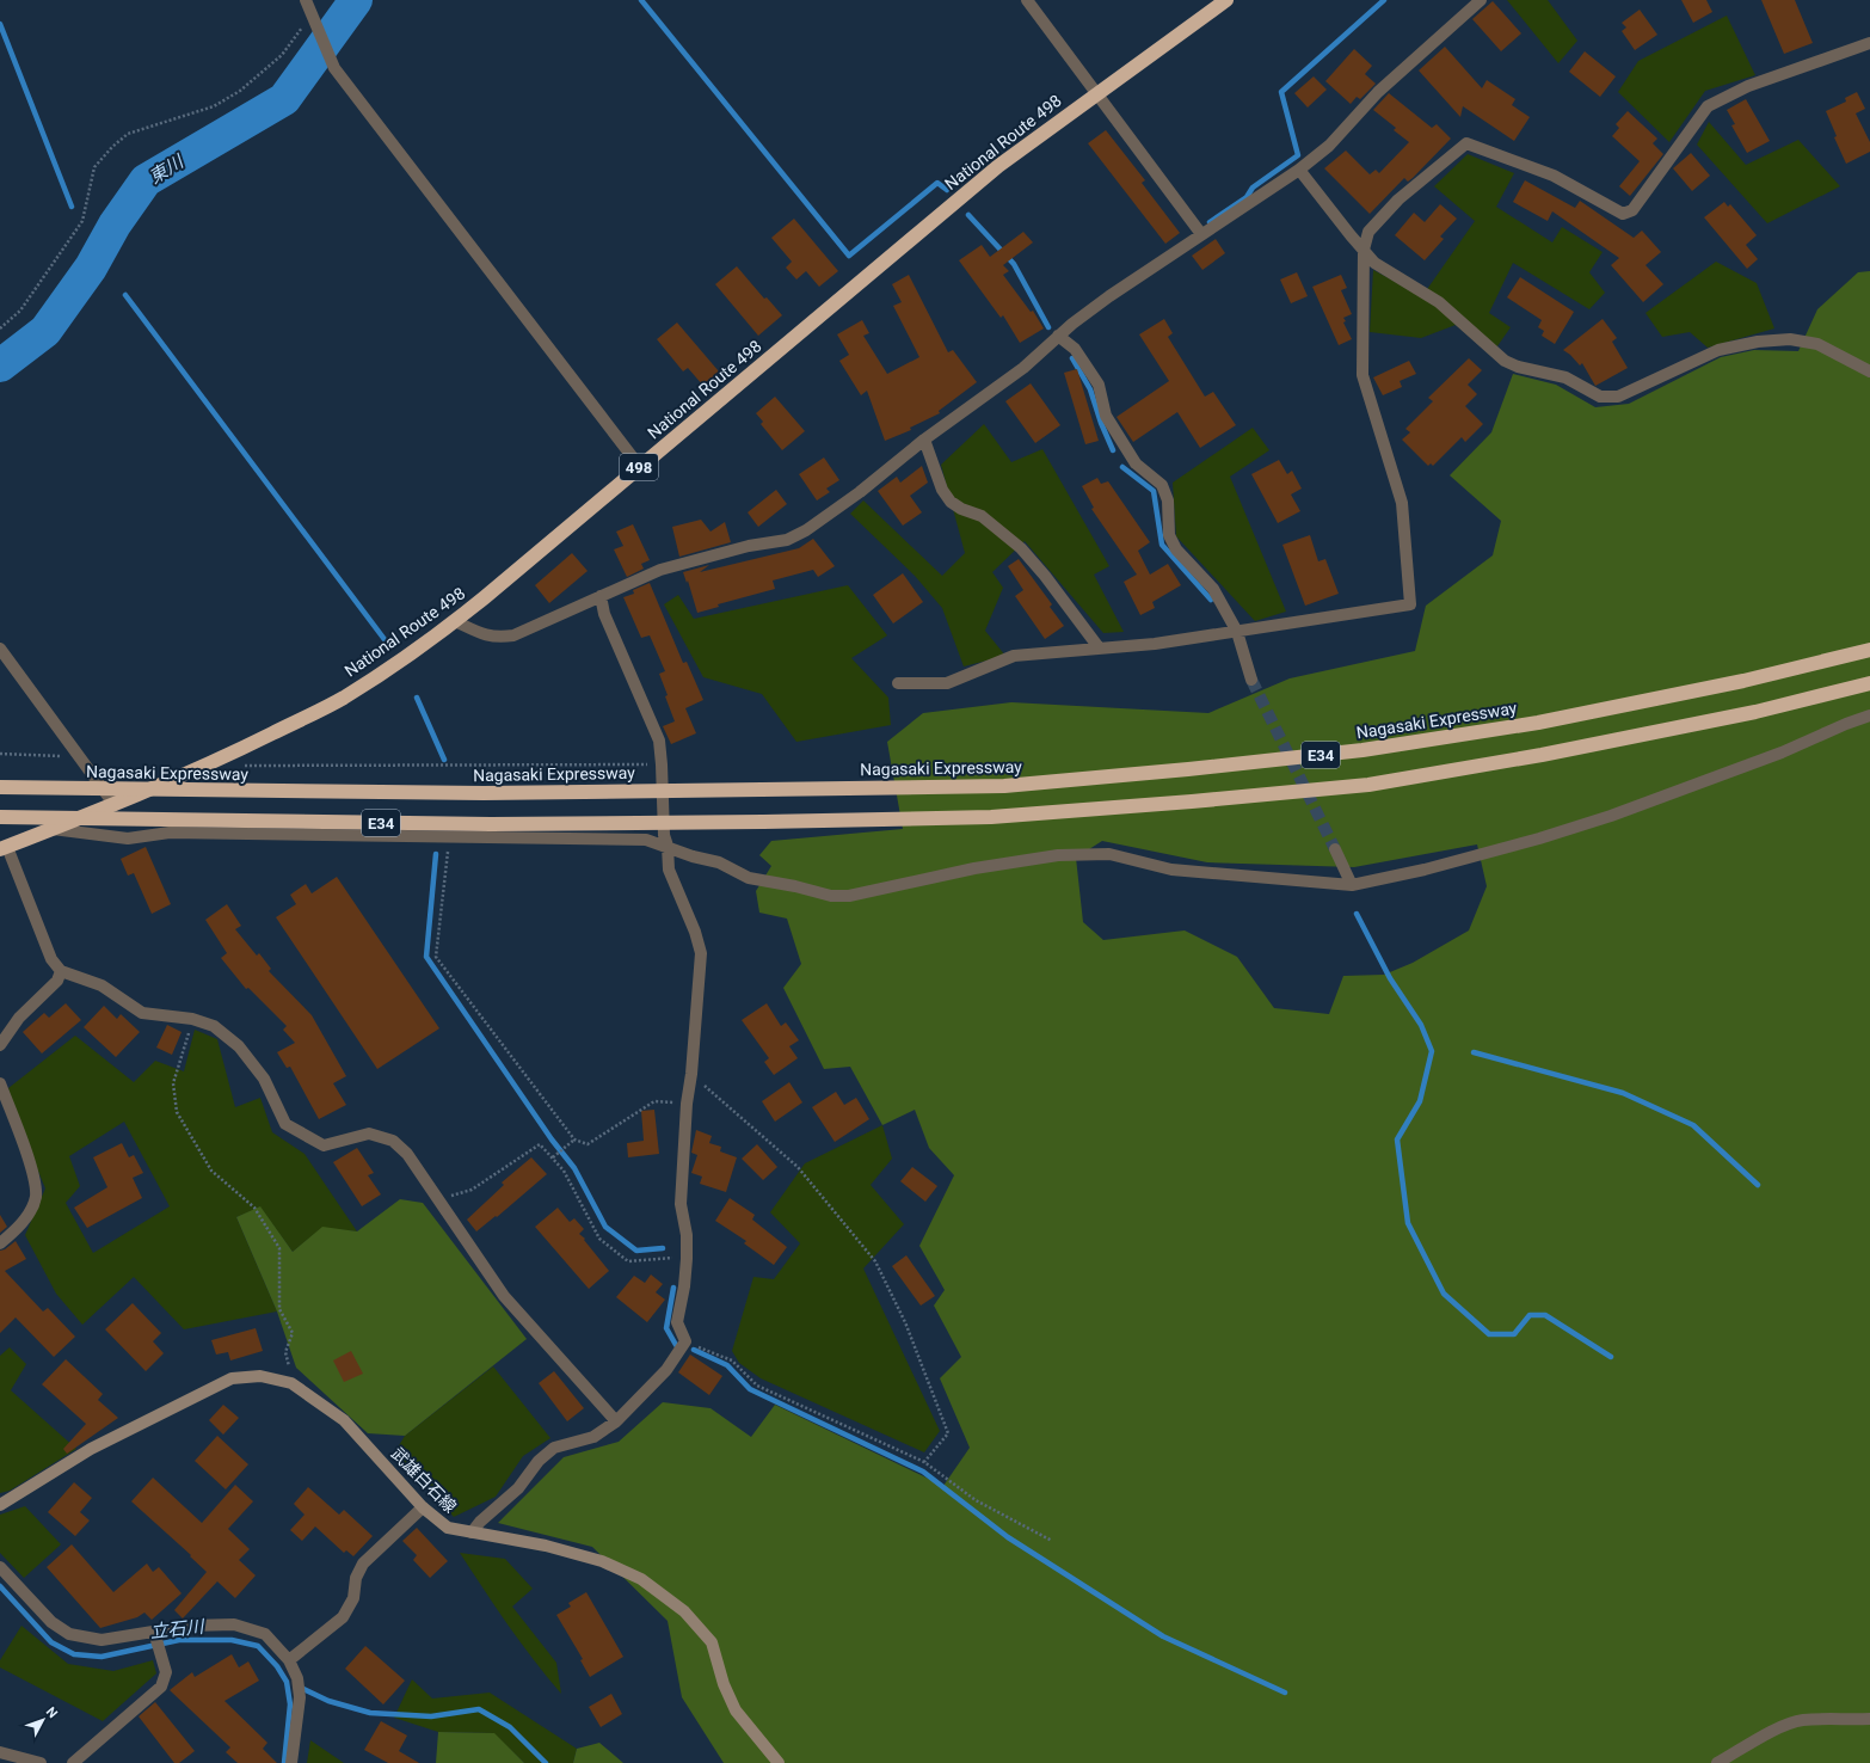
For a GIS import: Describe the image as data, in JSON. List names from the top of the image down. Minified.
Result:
{"streets":{"highway":["National Route 498","498","Nagasaki Expressway","E34"],"main road":["武雄白石線"]},"water":["東川","立石川"],"north":"top right"}
